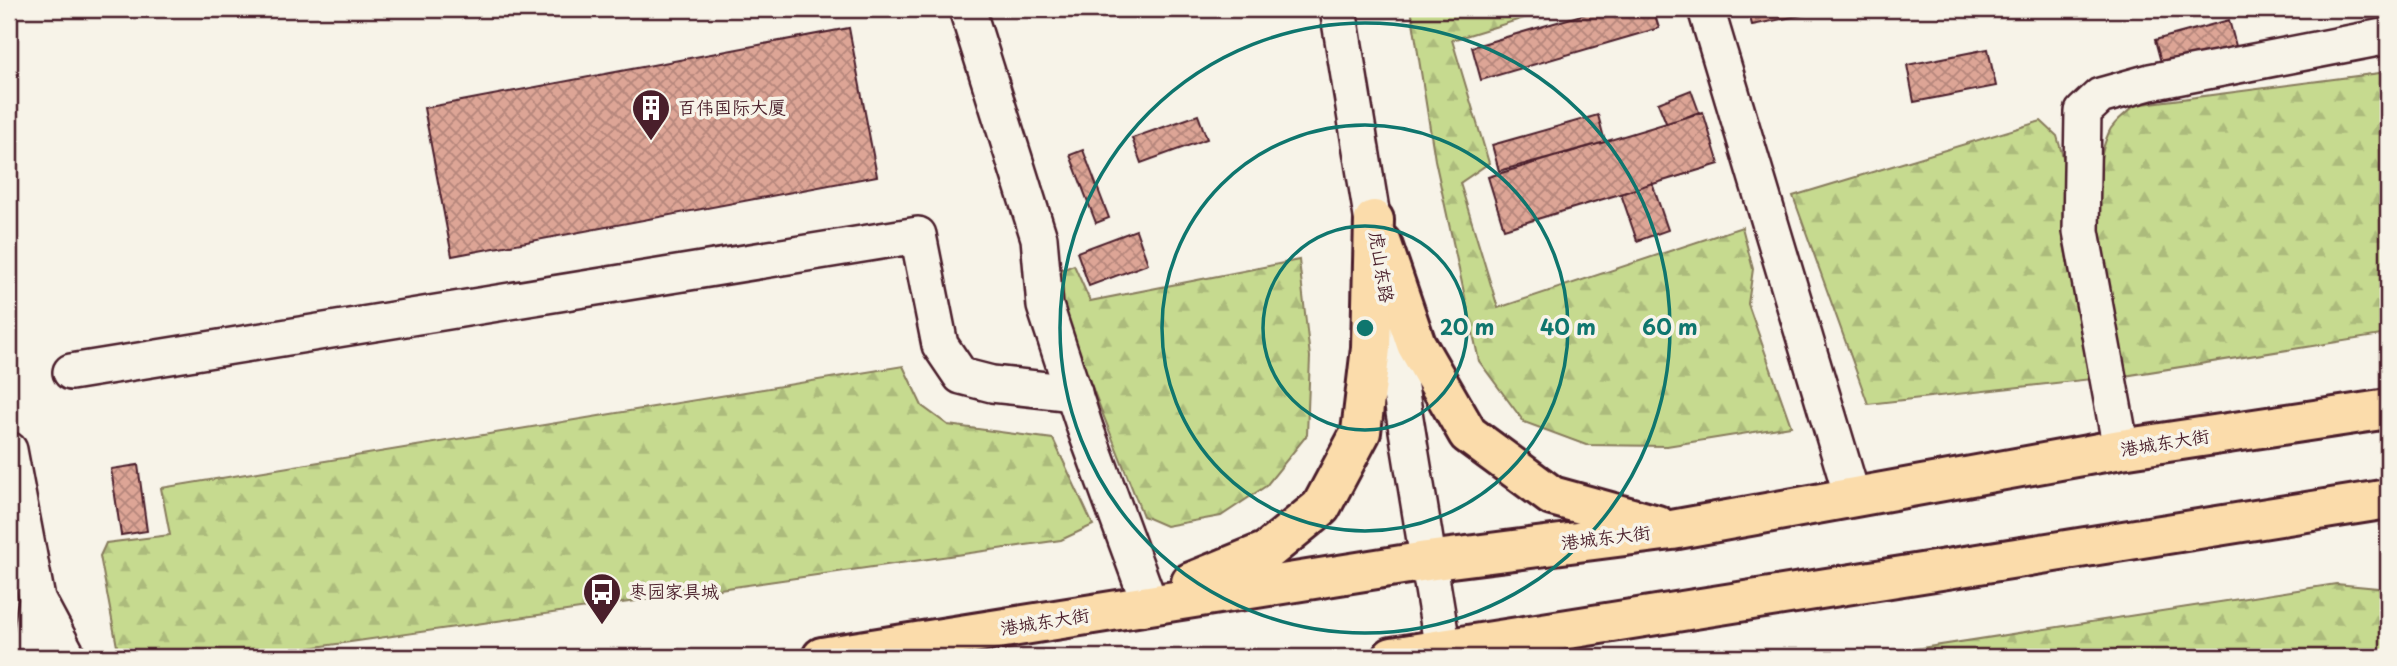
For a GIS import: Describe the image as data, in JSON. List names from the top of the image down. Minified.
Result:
{"streets":{"main road":["港城东大街"],"street":["虎山东路"]},"crossings":[["虎山东路","港城东大街"]],"places":{"building":["百伟国际大厦"],"bus stop":["枣园家具城"]},"rings":["20 m","40 m","60 m"]}
